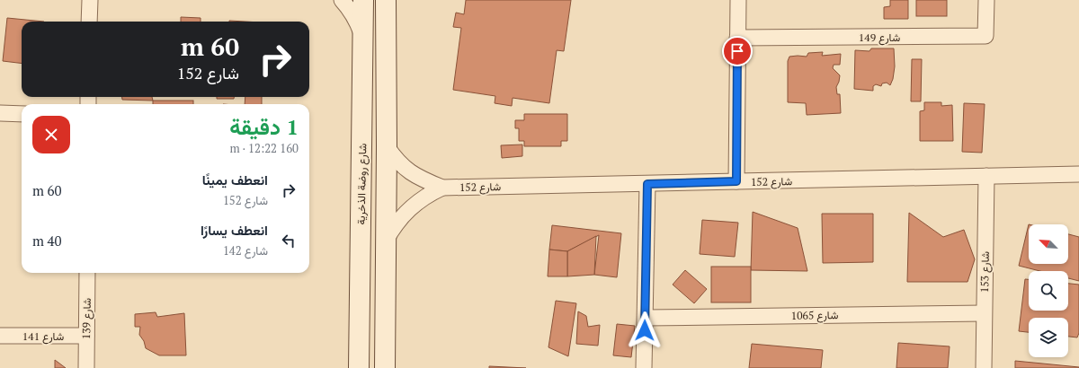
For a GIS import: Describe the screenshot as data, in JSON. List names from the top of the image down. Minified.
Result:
{"streets":{"street":["شارع 149","شارع 152","شارع روضة الذخرية","شارع 153","شارع 1065","شارع 139","شارع 141"]},"crossings":[["شارع 152","شارع 153"],["شارع 153","شارع 1065"],["شارع 139","شارع 141"]],"north":"top left","page":{"turn":["60 m","شارع 152"],"heading":["1 دقيقة","160 m · 12:22"],"list":[{"name":"انعطف يمينًا","note":"شارع 152","value":"60 m"},{"name":"انعطف يسارًا","note":"شارع 142","value":"40 m"}]}}
